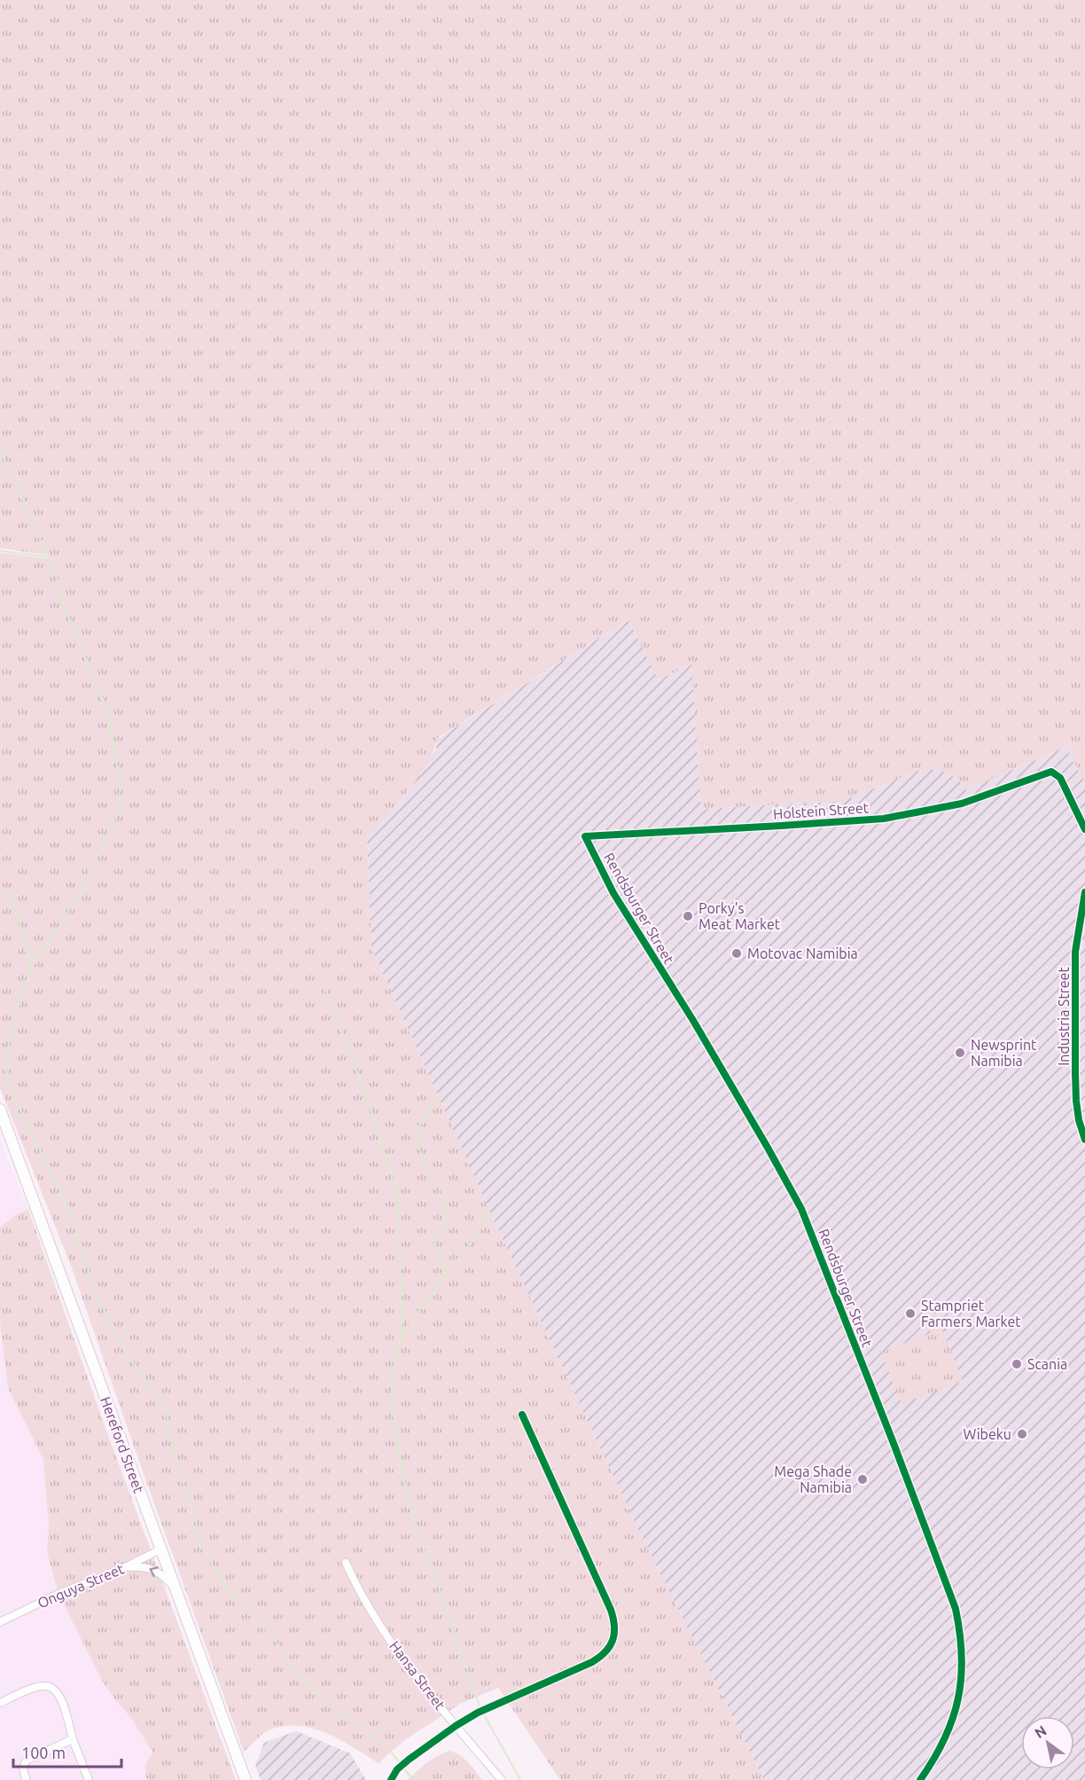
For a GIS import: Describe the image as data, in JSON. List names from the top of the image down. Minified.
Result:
{"streets":{"main road":["Hereford Street"],"street":["Holstein Street","Rendsburger Street","Industria Street","Onguya Street","Hansa Street"]},"crossings":[["Holstein Street","Rendsburger Street"],["Hereford Street","Onguya Street"]],"places":["Porky's Meat Market","Motovac Namibia","Newsprint Namibia","Stampriet Farmers Market","Scania","Wibeku","Mega Shade Namibia"],"scale_bar":"100 m","north":"top left"}
